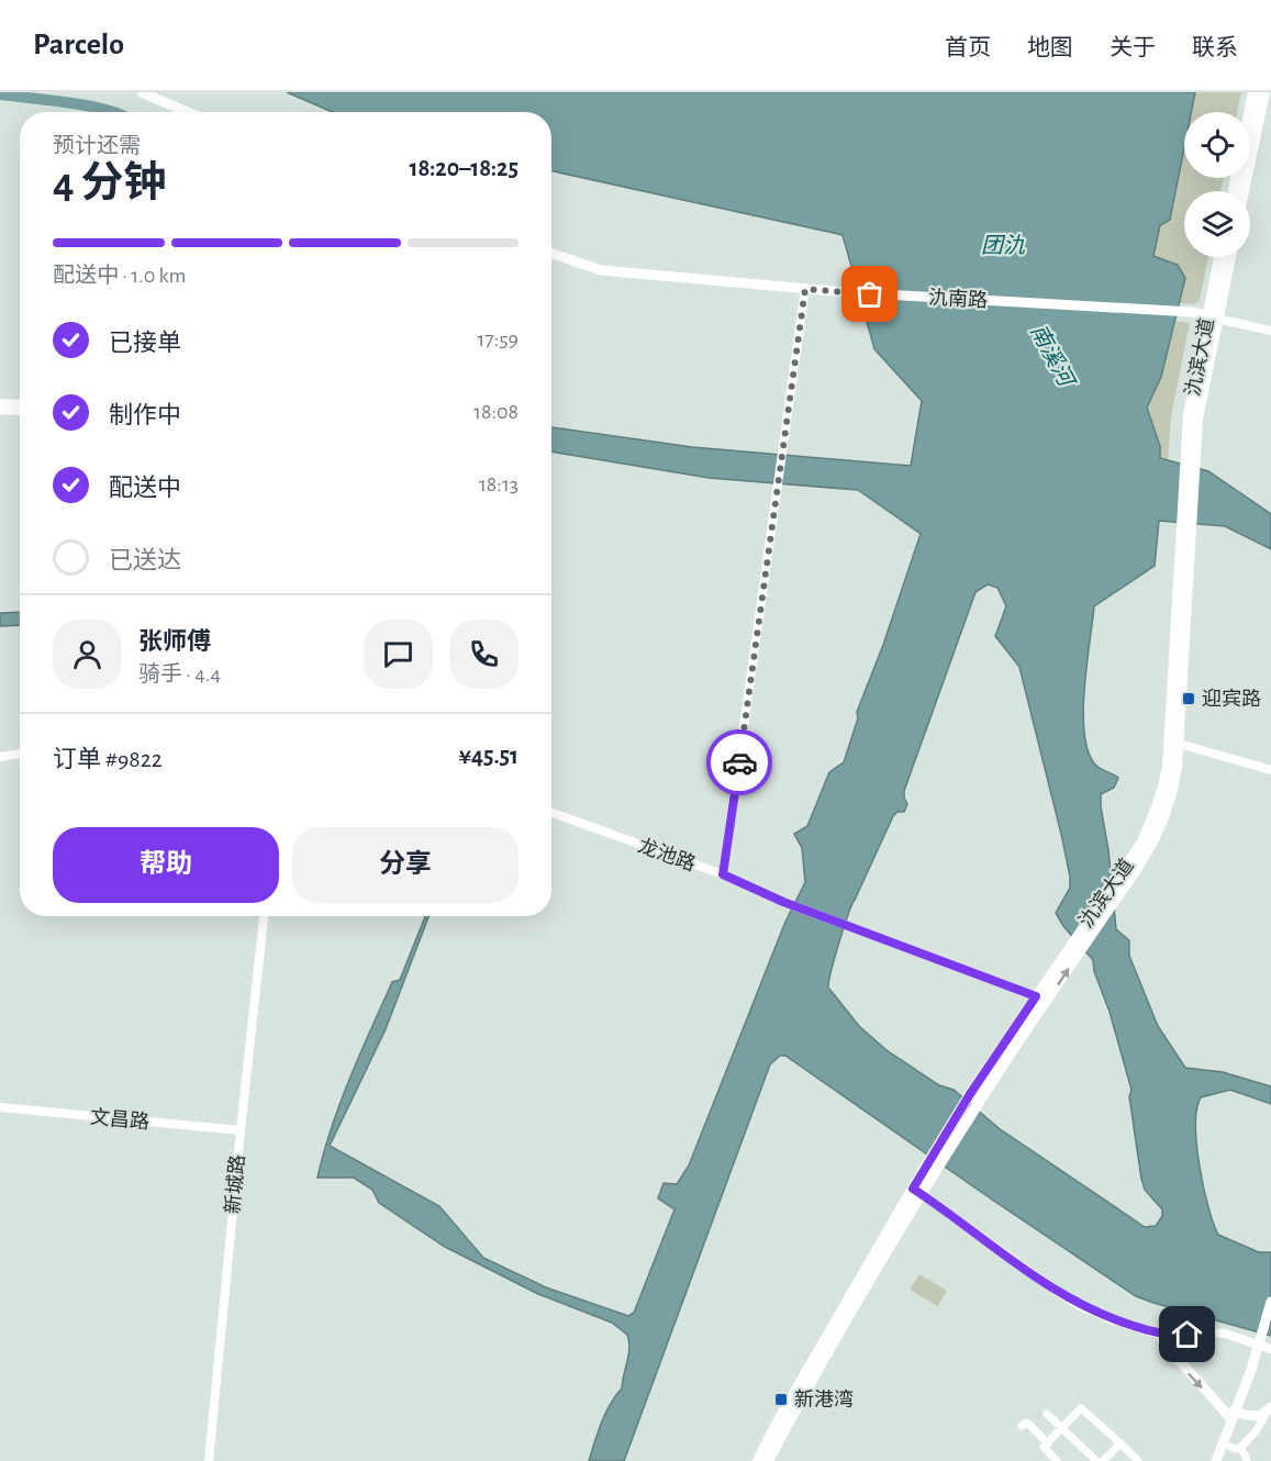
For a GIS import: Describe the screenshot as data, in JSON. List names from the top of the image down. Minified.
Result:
{"streets":{"main road":["氿南路","氿滨大道"],"street":["龙池路","文昌路","新城路"]},"crossings":[["氿南路","氿滨大道"],["氿滨大道","龙池路"],["文昌路","新城路"]],"water":["团氿","南溪河"],"places":{"transit":["迎宾路","新港湾"]},"page":{"header":"Parcelo","nav":["首页","地图","关于","联系"],"heading":["4 分钟","预计还需","18:20–18:25"],"panel":["张师傅","骑手 · 4.4","订单 #9822","¥45.51"],"bar":"配送中 · 1.0 km","list":[["已接单","17:59"],["制作中","18:08"],["配送中","18:13"],"已送达"],"buttons":["帮助","分享"]}}
